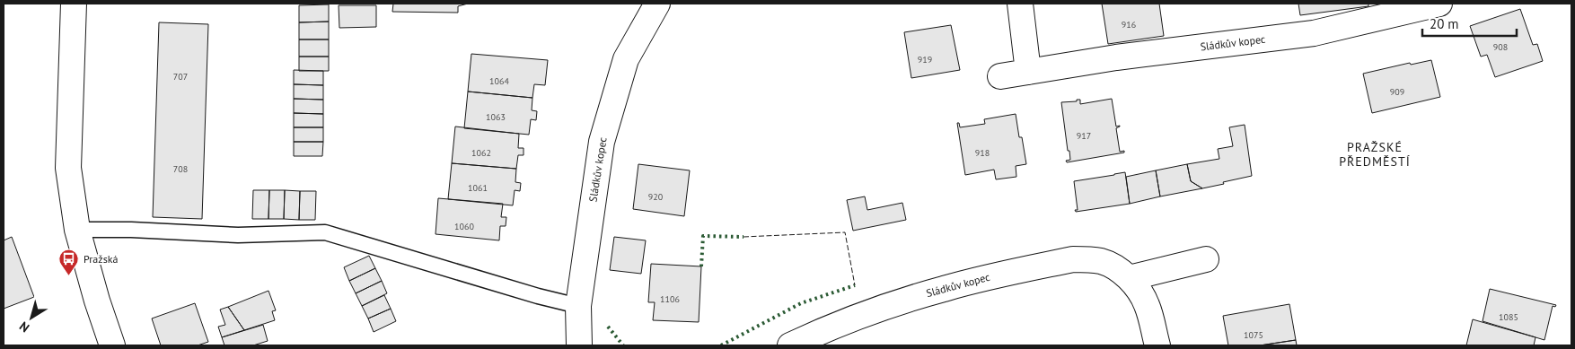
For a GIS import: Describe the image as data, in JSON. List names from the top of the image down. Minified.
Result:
{"streets":{"street":["Sládkův kopec"]},"districts":["PRAŽSKÉ PŘEDMĚSTÍ"],"places":{"bus stop":["Pražská"]},"house_numbers":["916","908","919","707","1064","909","1063","917","1062","918","708","1061","920","1060","1106","1085","1075"],"scale_bar":"20 m","north":"bottom left"}
